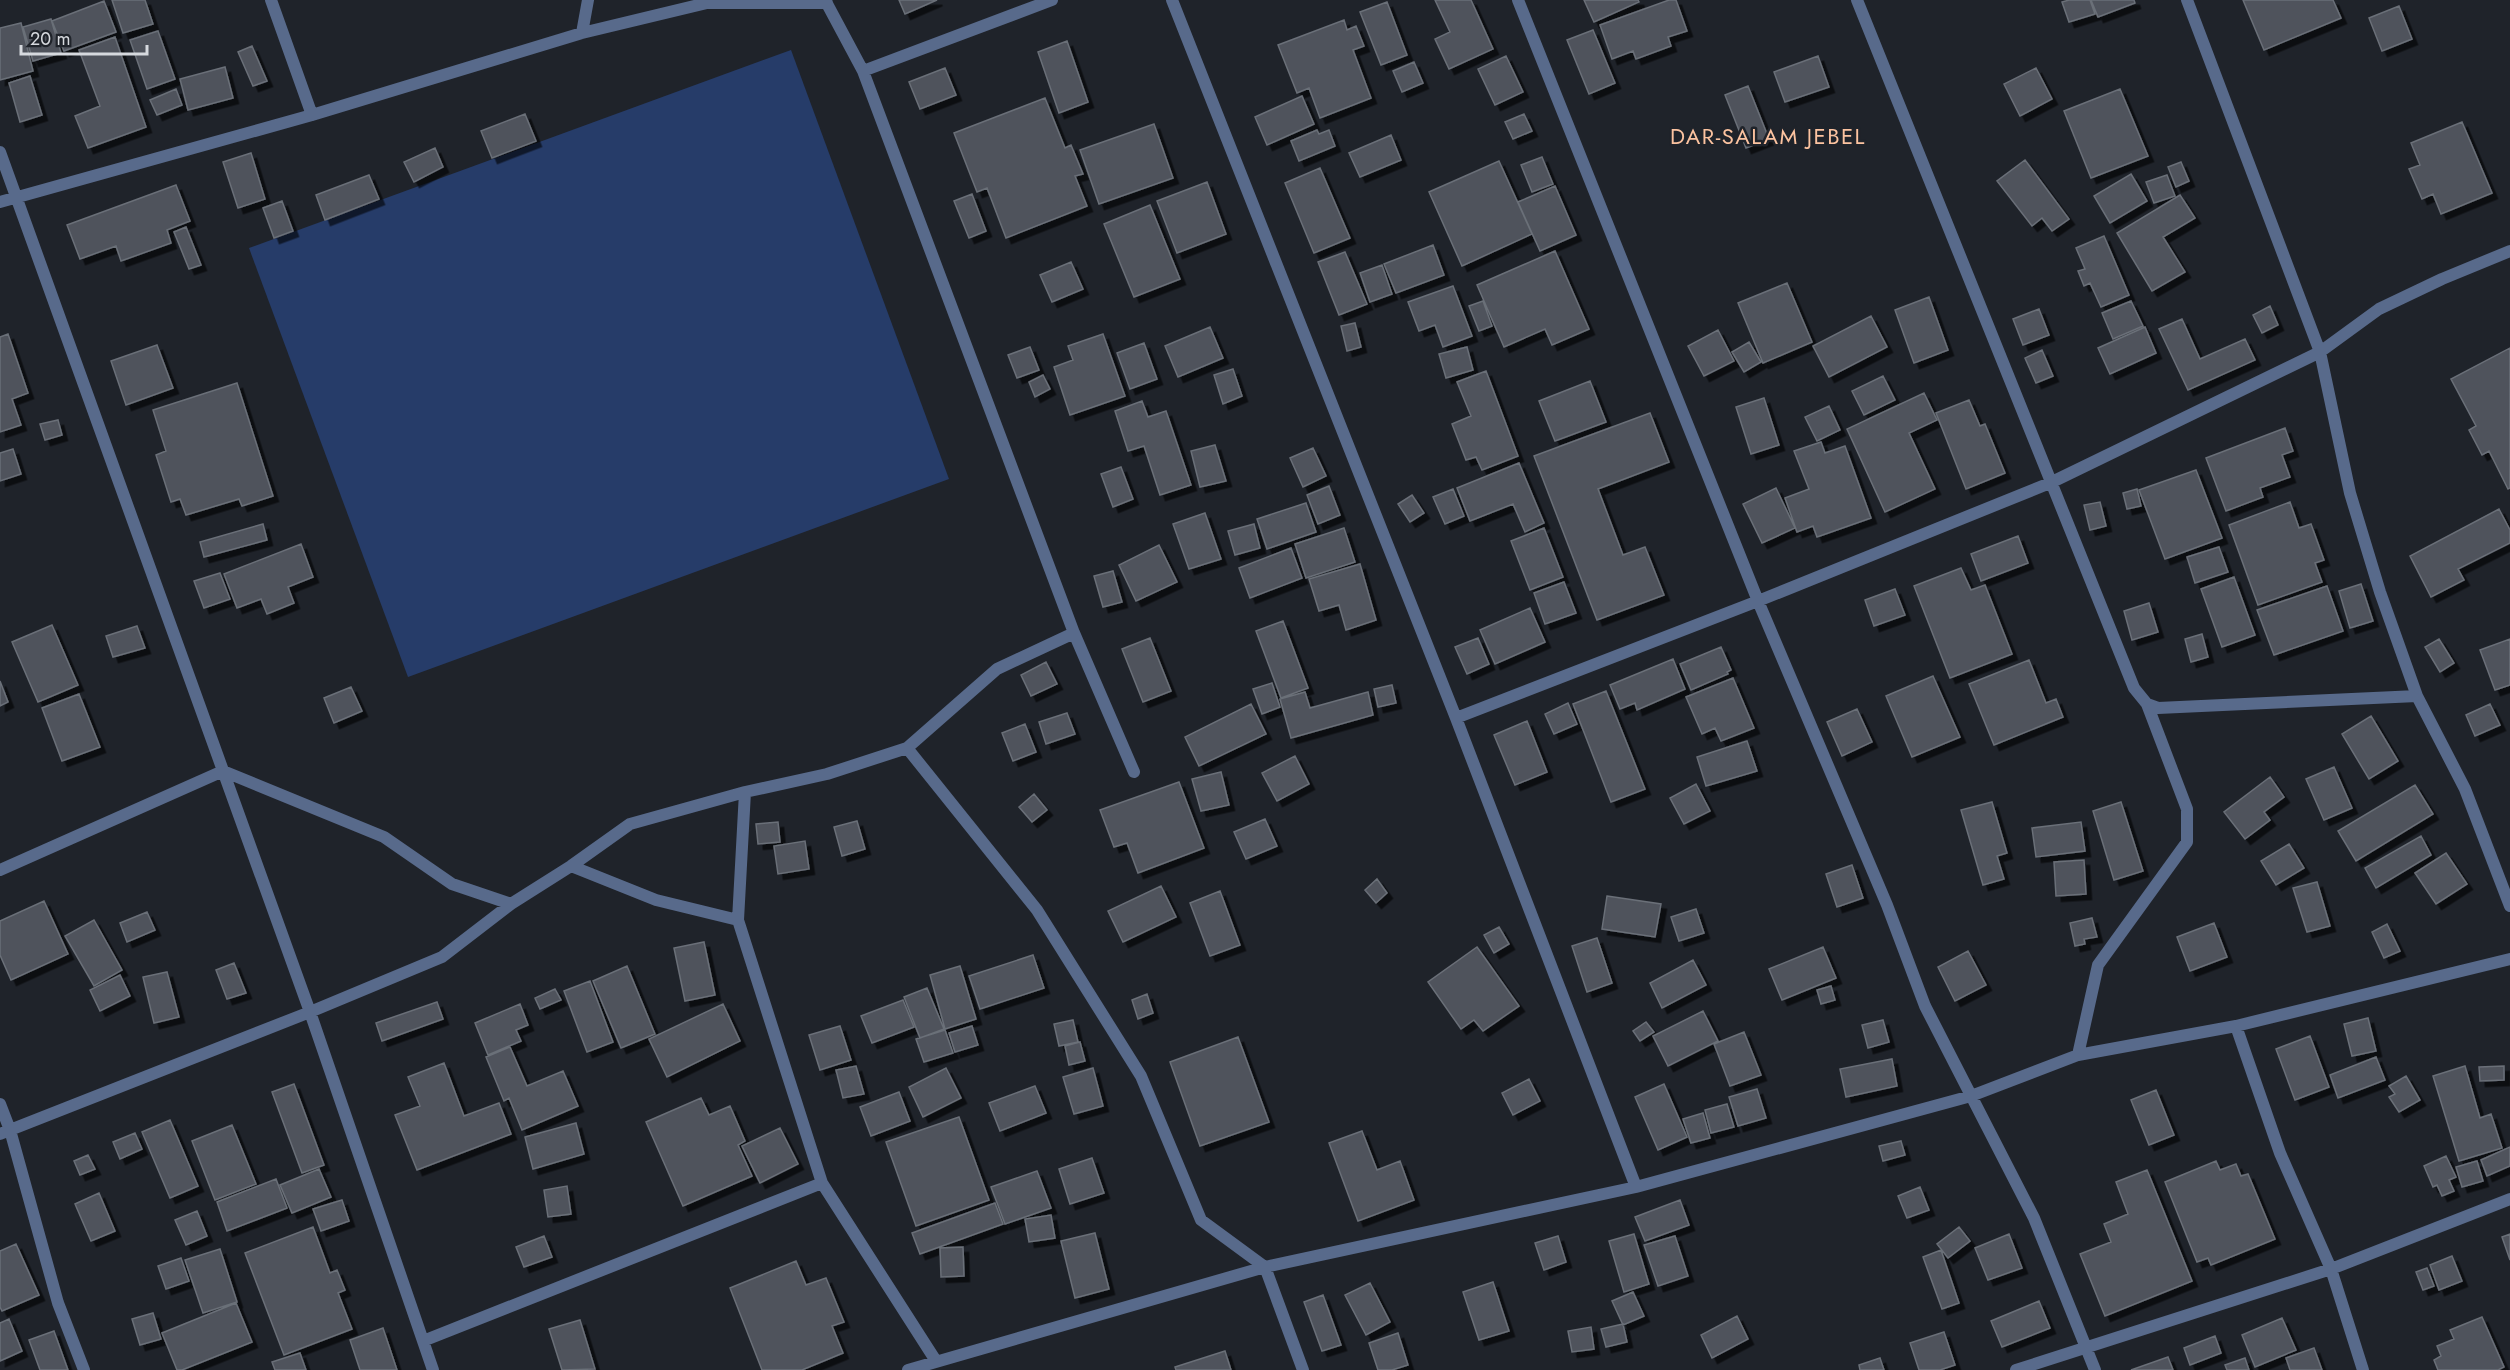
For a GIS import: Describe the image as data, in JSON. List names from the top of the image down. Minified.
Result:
{"districts":["DAR-SALAM JEBEL"],"scale_bar":"20 m"}
